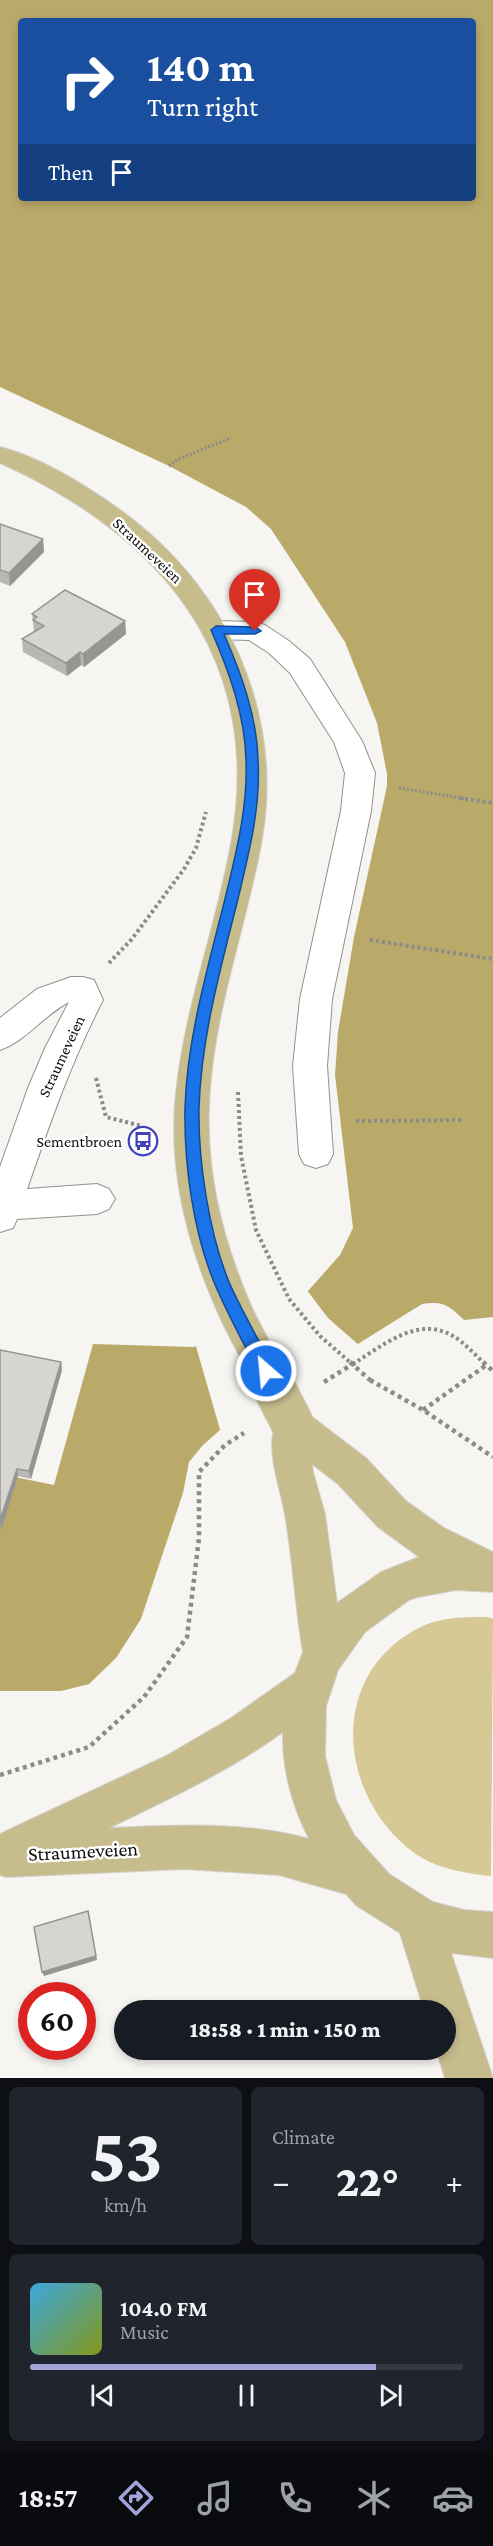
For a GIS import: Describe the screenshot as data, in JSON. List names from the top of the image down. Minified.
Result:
{"streets":{"main road":["Straumeveien"]},"places":{"bus stop":["Sementbroen"]},"page":{"turn":["140 m","Turn right"],"then":"Then","limit":"60","trip":"18:58 · 1 min · 150 m","tile":[["53","km/h"],"Climate"],"heat":["−","22°","+"],"song":["104.0 FM","Music"],"tabs":"18:57"}}
